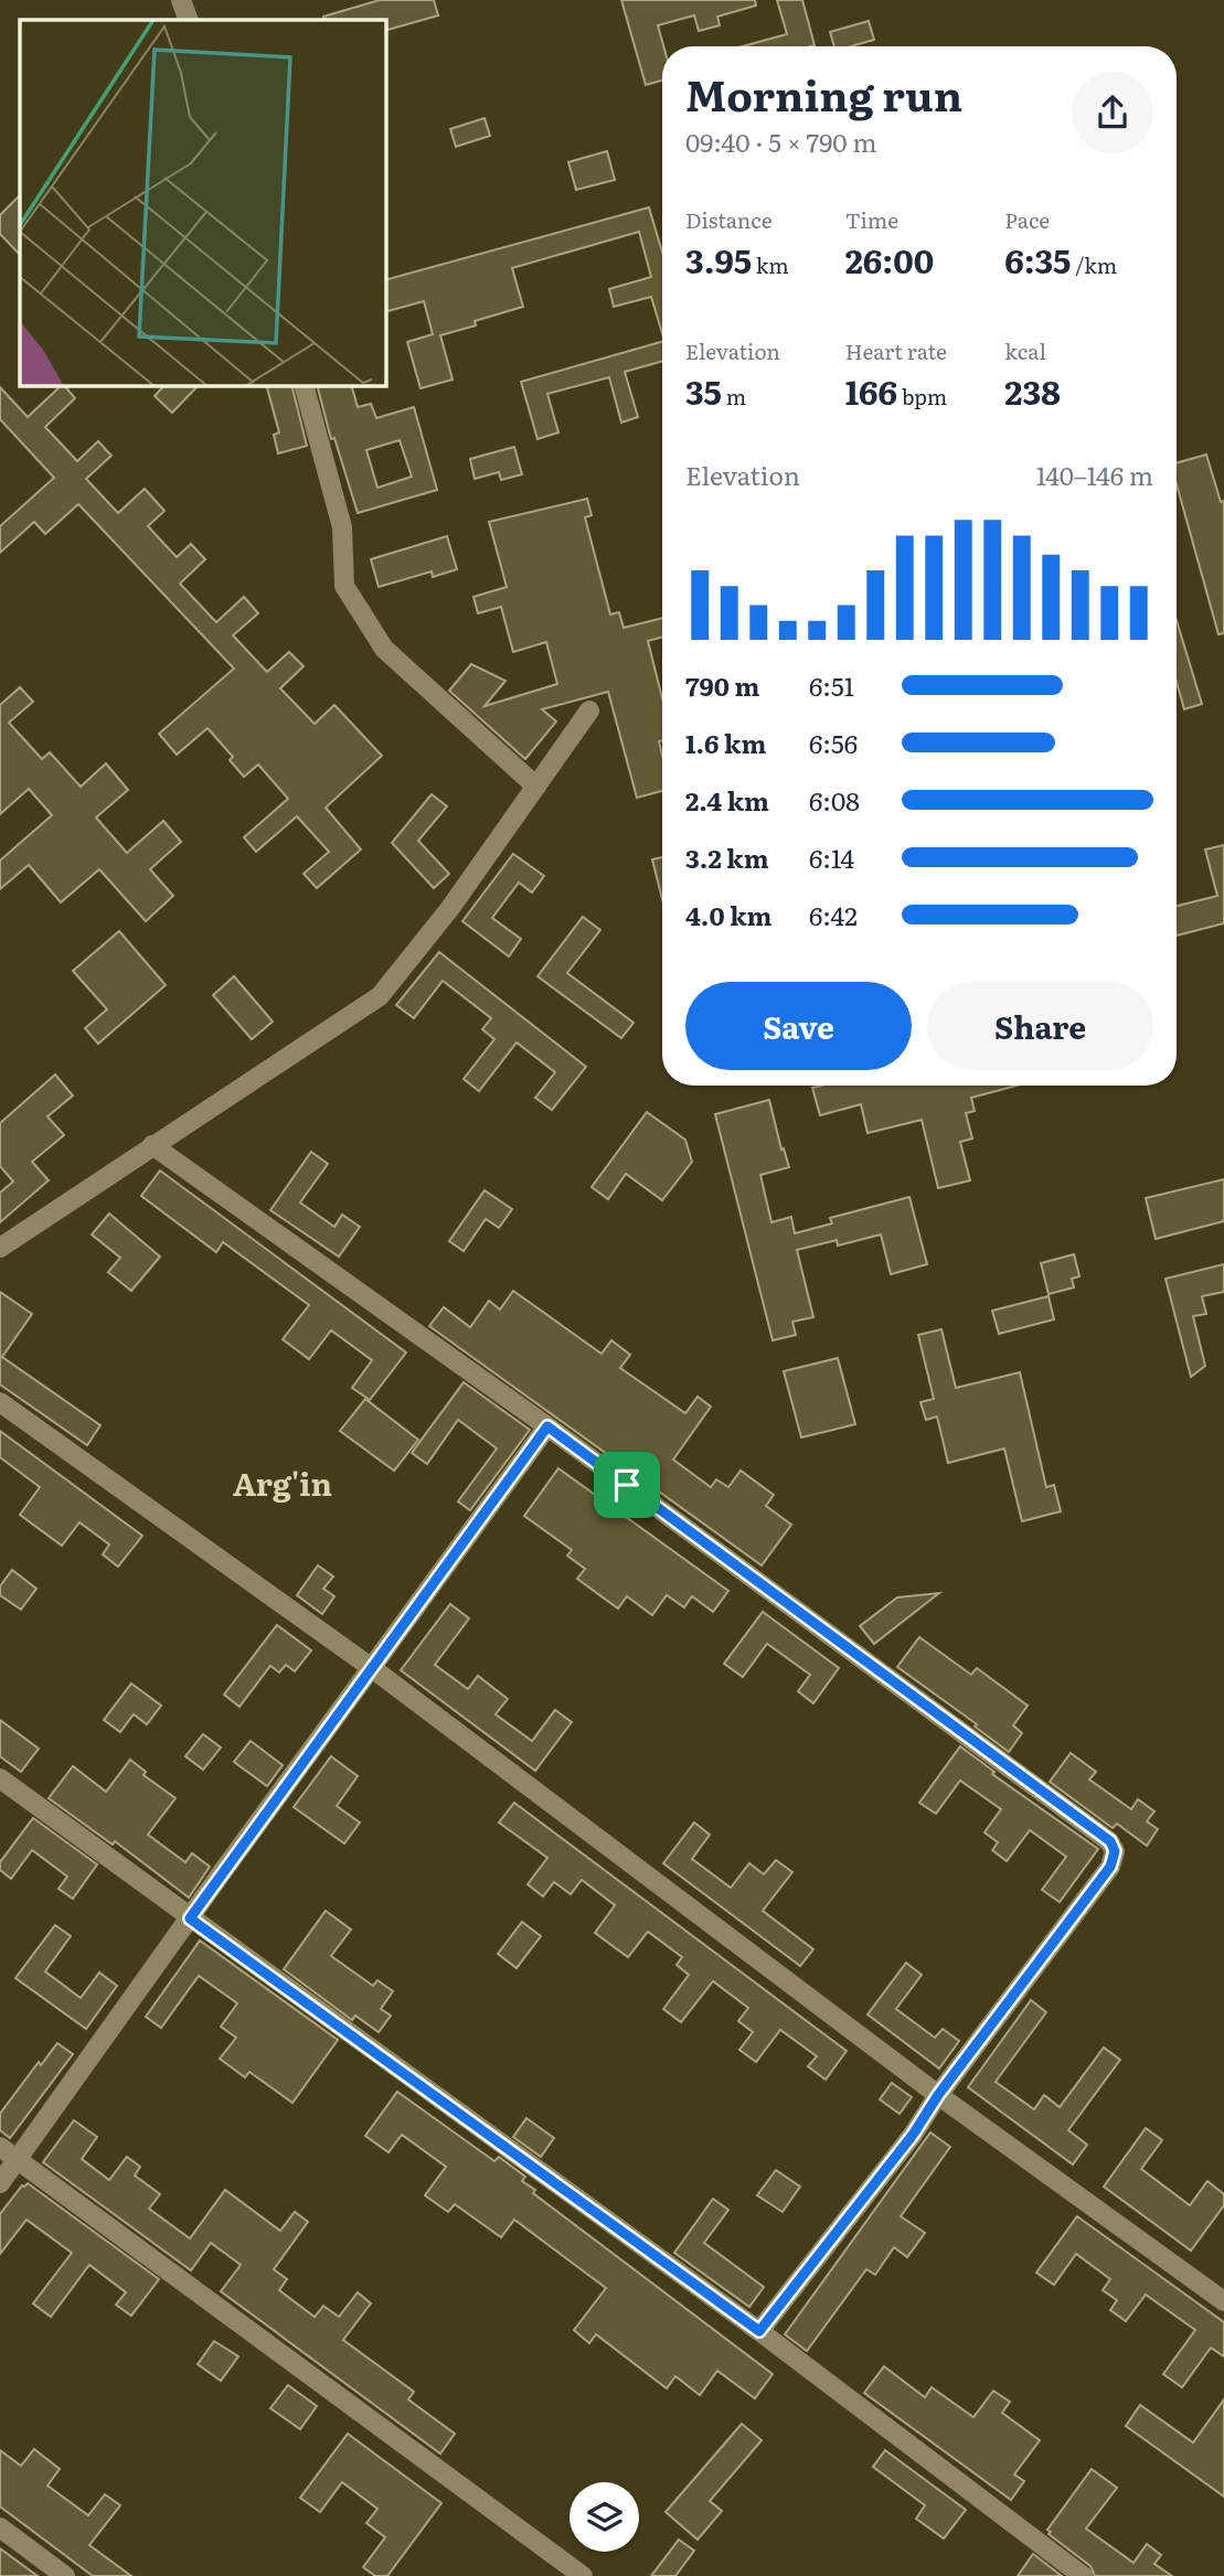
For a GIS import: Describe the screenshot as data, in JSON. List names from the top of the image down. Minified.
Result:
{"districts":["Arg'in"],"page":{"heading":["Morning run","09:40 · 5 × 790 m"],"stats":[["Distance","3.95 km"],["Time","26:00"],["Pace","6:35 /km"],["Elevation","35 m"],["Heart rate","166 bpm"],["kcal","238"]],"chart":["Elevation","140–146 m"],"list":[{"name":"790 m","note":"6:51"},{"name":"1.6 km","note":"6:56"},{"name":"2.4 km","note":"6:08"},{"name":"3.2 km","note":"6:14"},{"name":"4.0 km","note":"6:42"}],"buttons":["Save","Share"]}}
